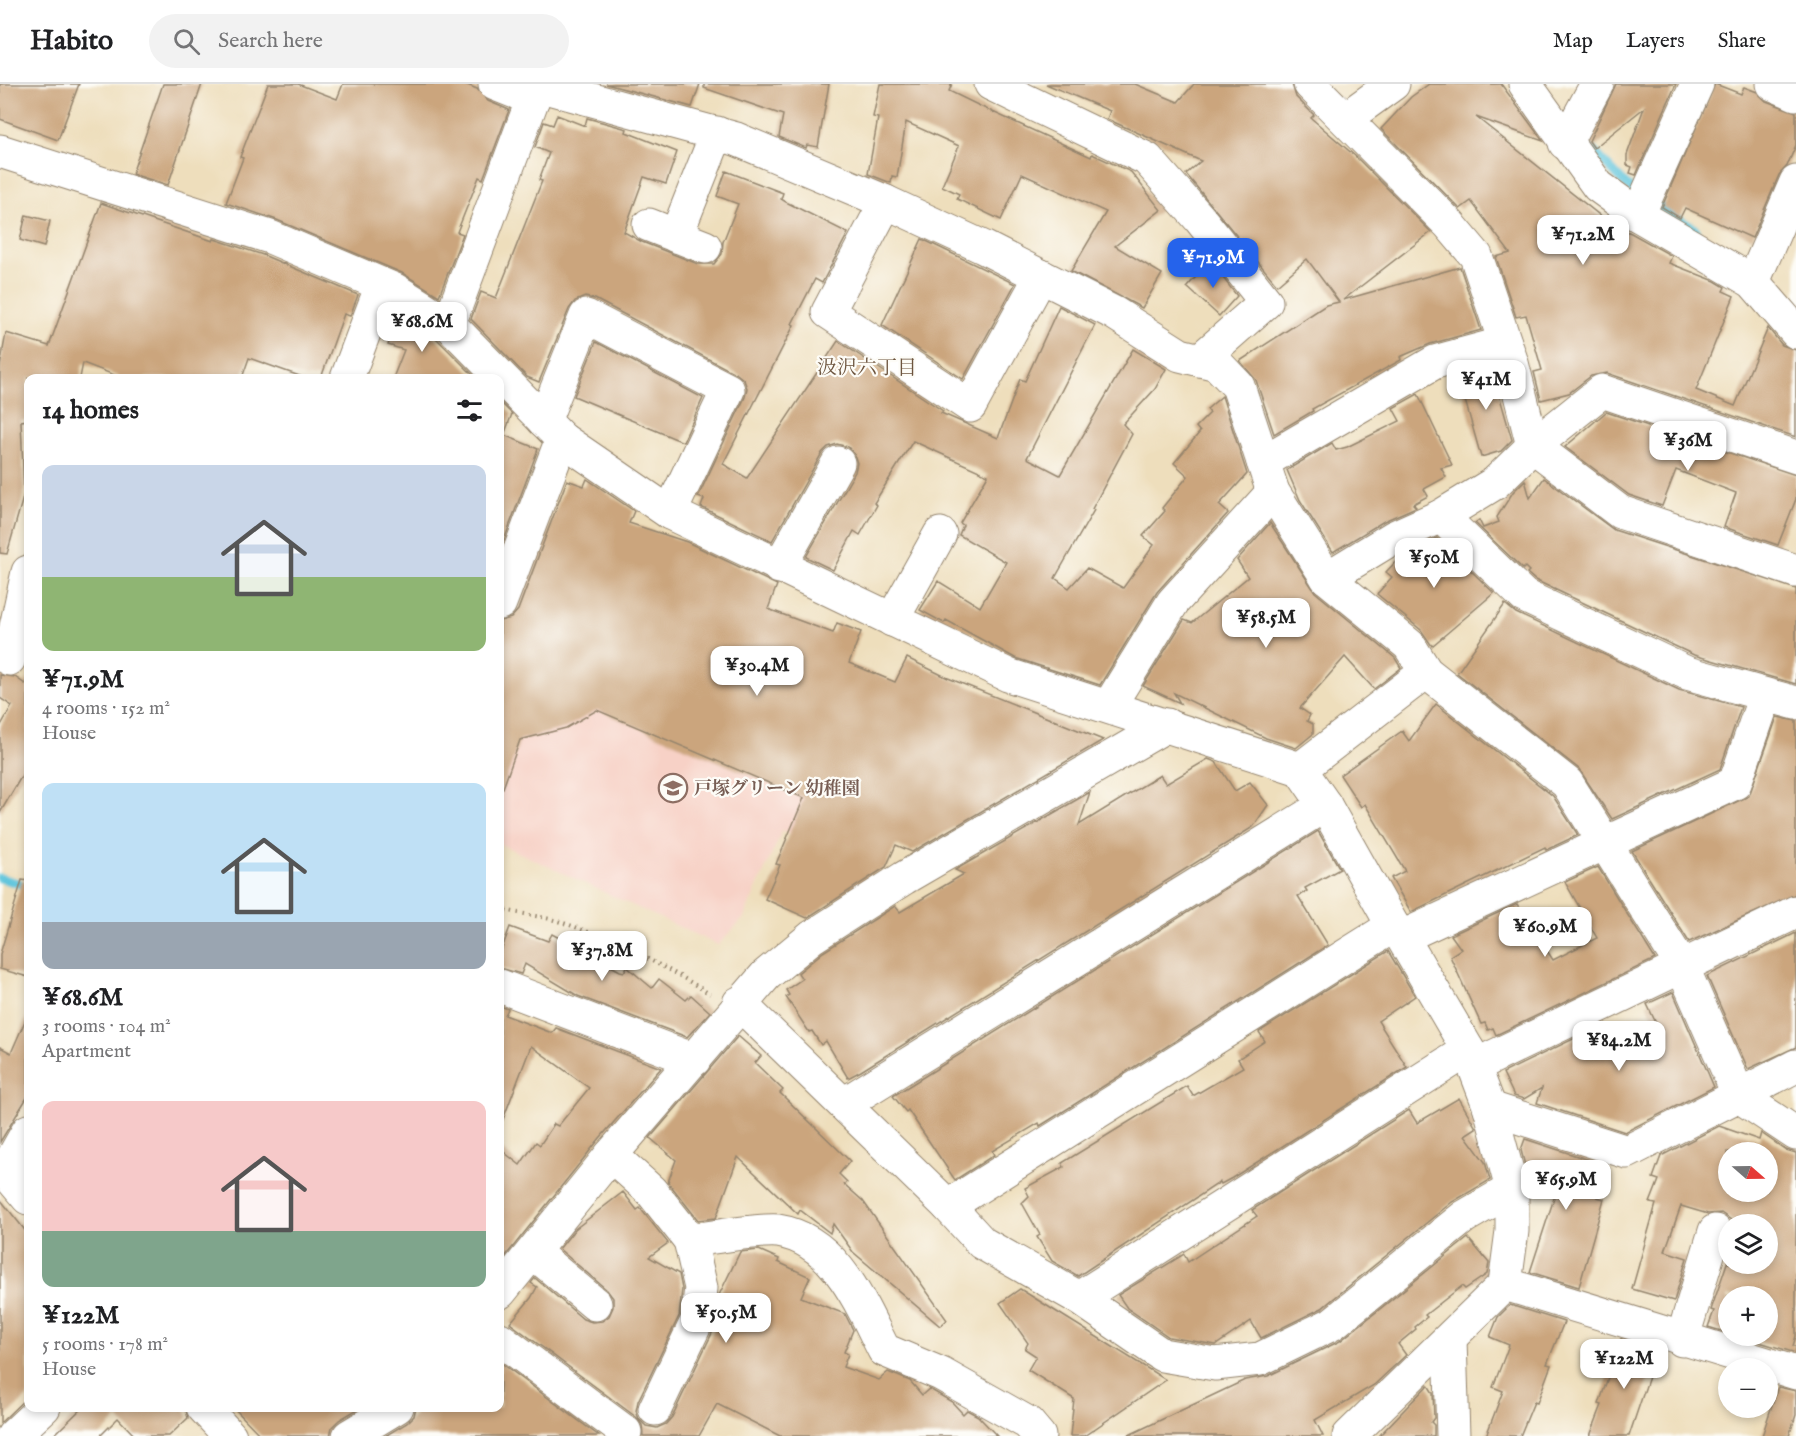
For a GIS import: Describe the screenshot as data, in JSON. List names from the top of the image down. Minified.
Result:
{"districts":["汲沢六丁目"],"places":{"school or university":["戸塚グリーン 幼稚園"]},"north":"right","page":{"header":"Habito","search":"Search here","nav":["Map","Layers","Share"],"price":["¥71.2M","¥71.9M","¥68.6M","¥41M","¥36M","¥50M","¥58.5M","¥30.4M","¥60.9M","¥37.8M","¥84.2M","¥65.9M","¥50.5M","¥122M"],"heading":"14 homes","list":[{"name":"¥71.9M","note":"4 rooms · 152 m² · House"},{"name":"¥68.6M","note":"3 rooms · 104 m² · Apartment"},{"name":"¥122M","note":"5 rooms · 178 m² · House"}],"map_buttons":["+","−"]}}
